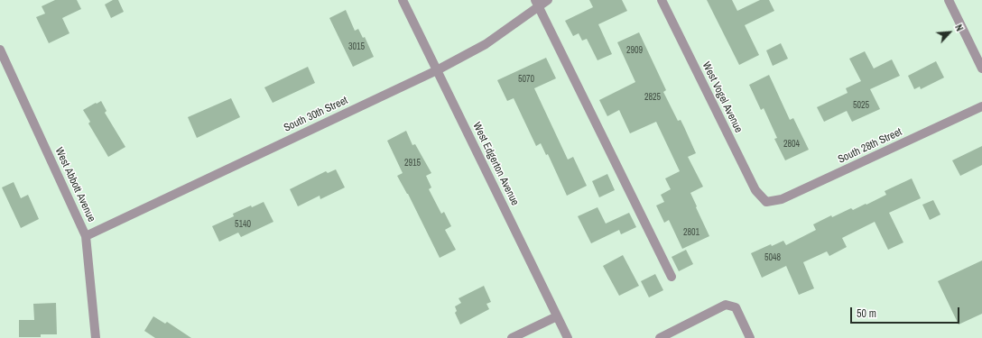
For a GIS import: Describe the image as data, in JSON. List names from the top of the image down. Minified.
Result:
{"streets":{"street":["West Vogel Avenue","South 30th Street","South 28th Street","West Edgerton Avenue","West Abbott Avenue"]},"crossings":[["West Vogel Avenue","South 28th Street"],["South 30th Street","West Edgerton Avenue"],["South 30th Street","West Abbott Avenue"]],"house_numbers":["3015","2909","5070","2825","5025","2804","2915","5140","2801","5048"],"scale_bar":"50 m","north":"top right"}
